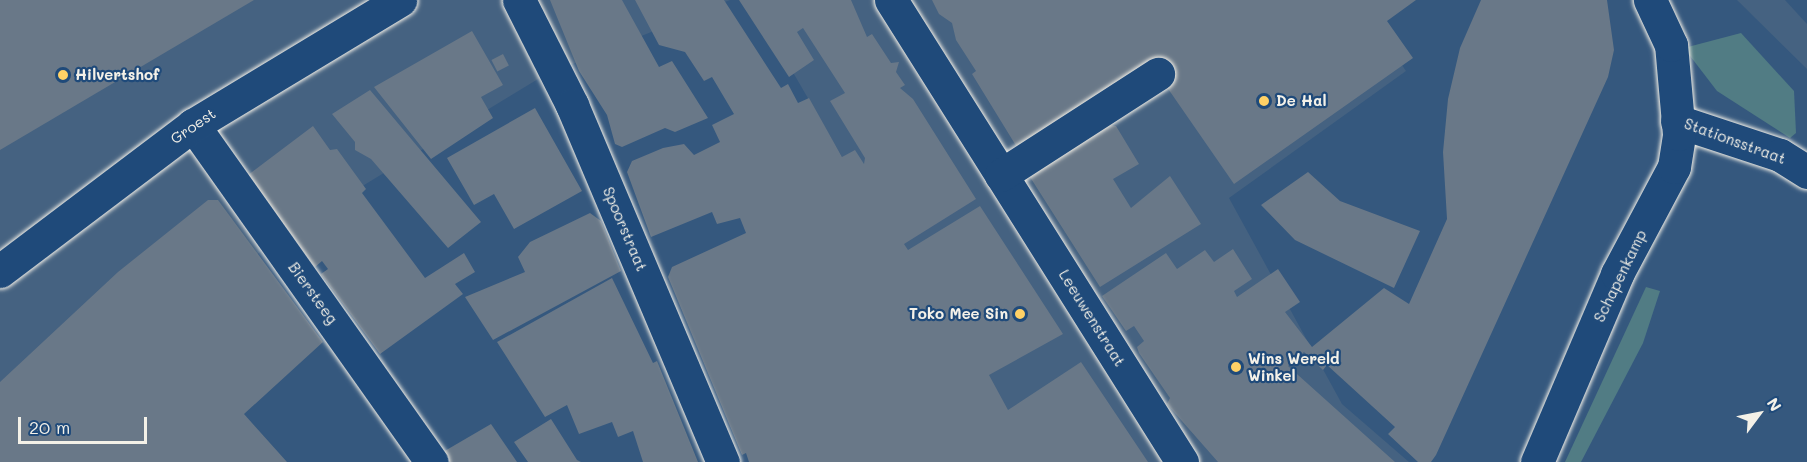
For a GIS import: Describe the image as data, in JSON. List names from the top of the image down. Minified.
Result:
{"streets":{"street":["Groest","Stationsstraat","Spoorstraat","Schapenkamp","Biersteeg","Leeuwenstraat"]},"crossings":[["Groest","Biersteeg"],["Stationsstraat","Schapenkamp"]],"places":["Hilvertshof","De Hal","Toko Mee Sin","Wins Wereld Winkel"],"scale_bar":"20 m","north":"top right"}
